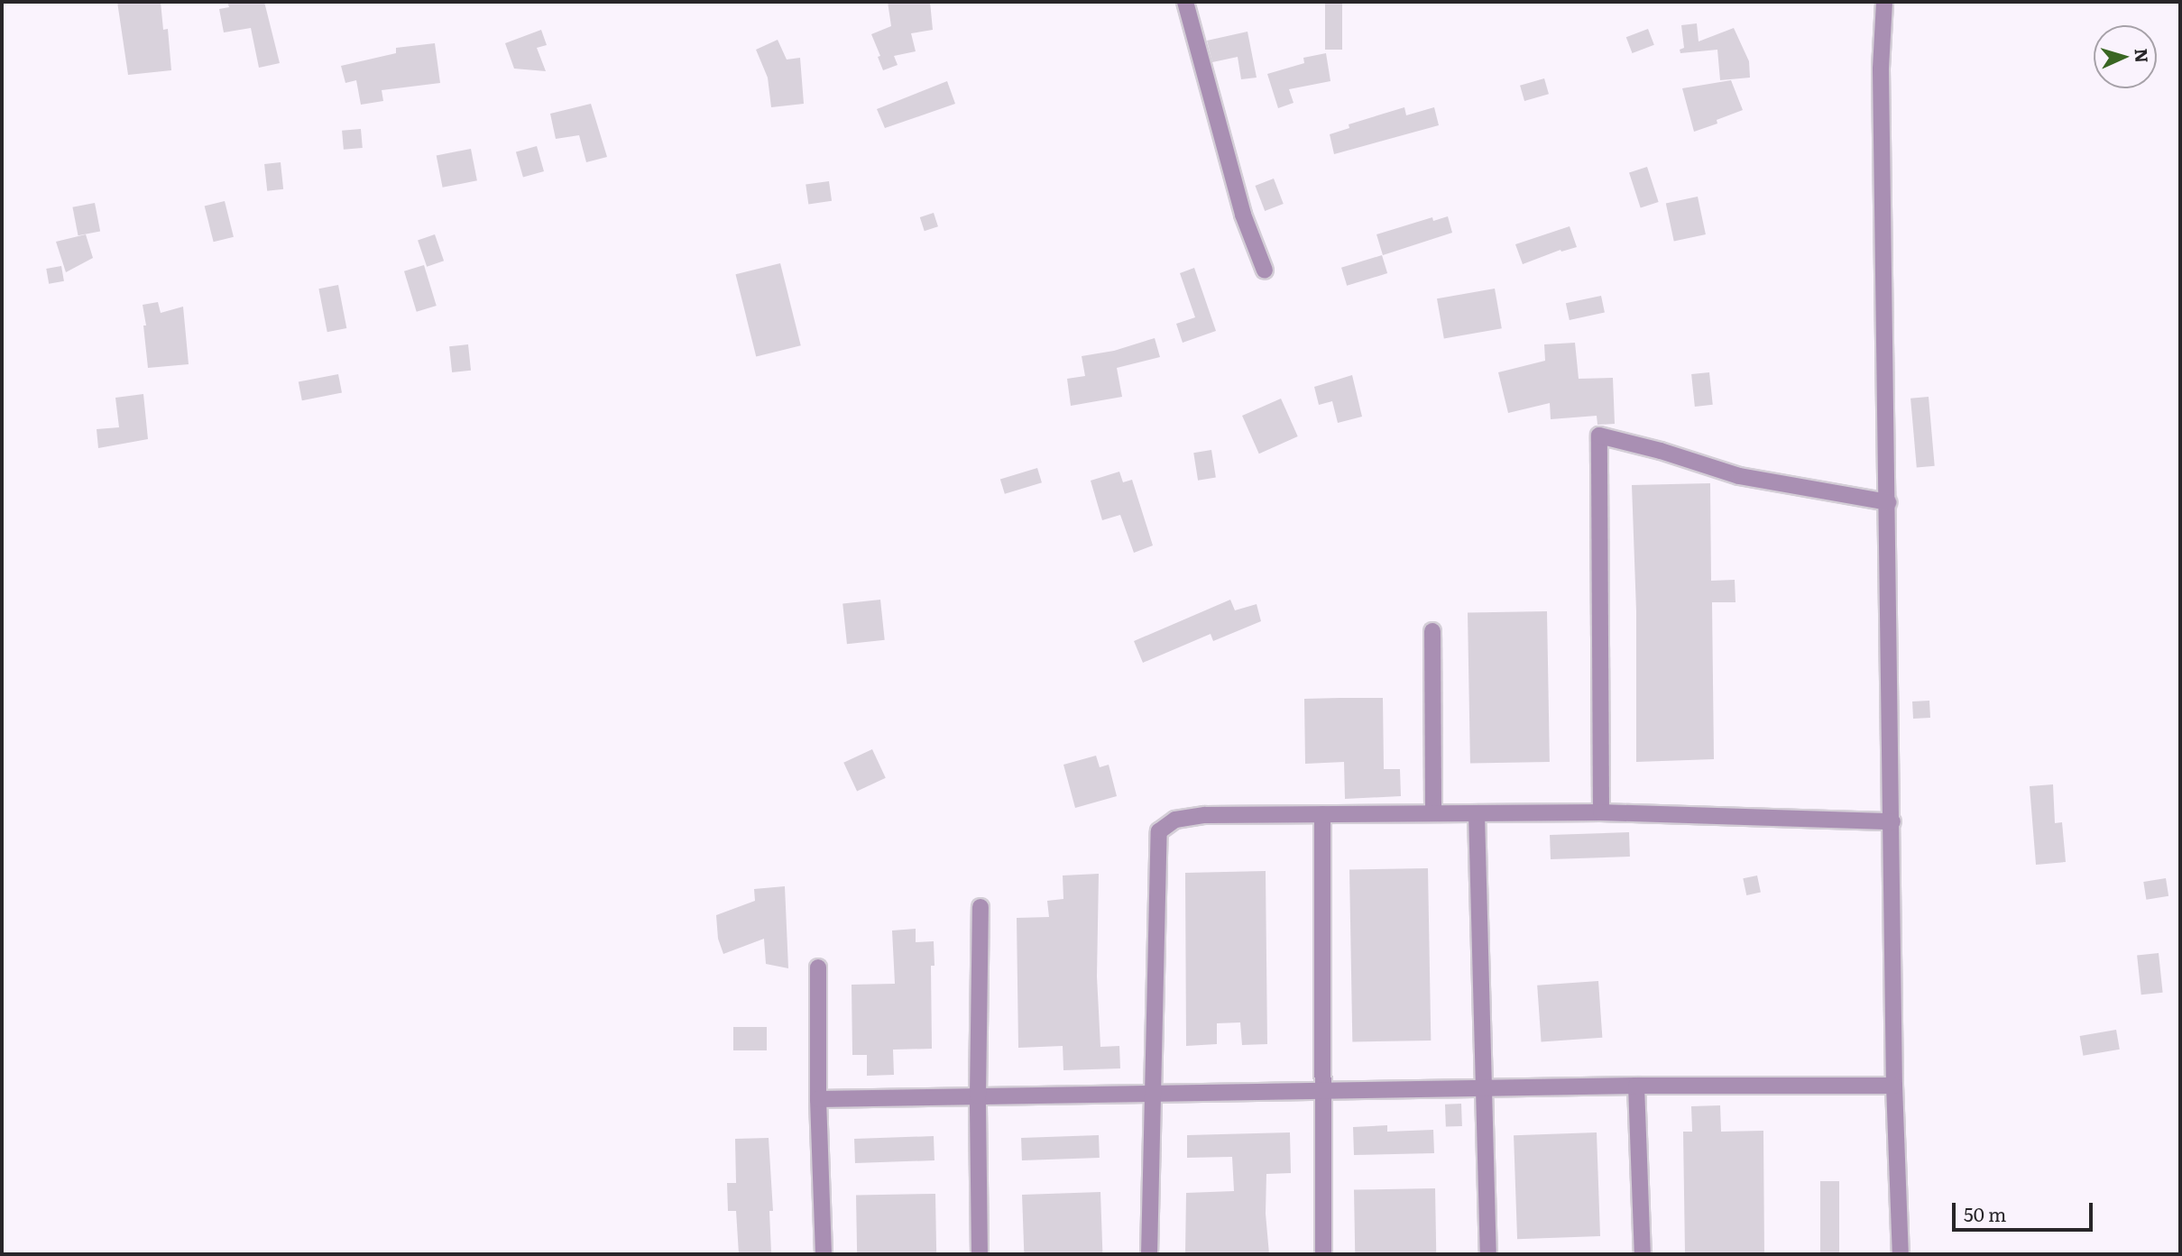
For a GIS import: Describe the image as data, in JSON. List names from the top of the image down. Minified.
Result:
{"scale_bar":"50 m","north":"right"}
